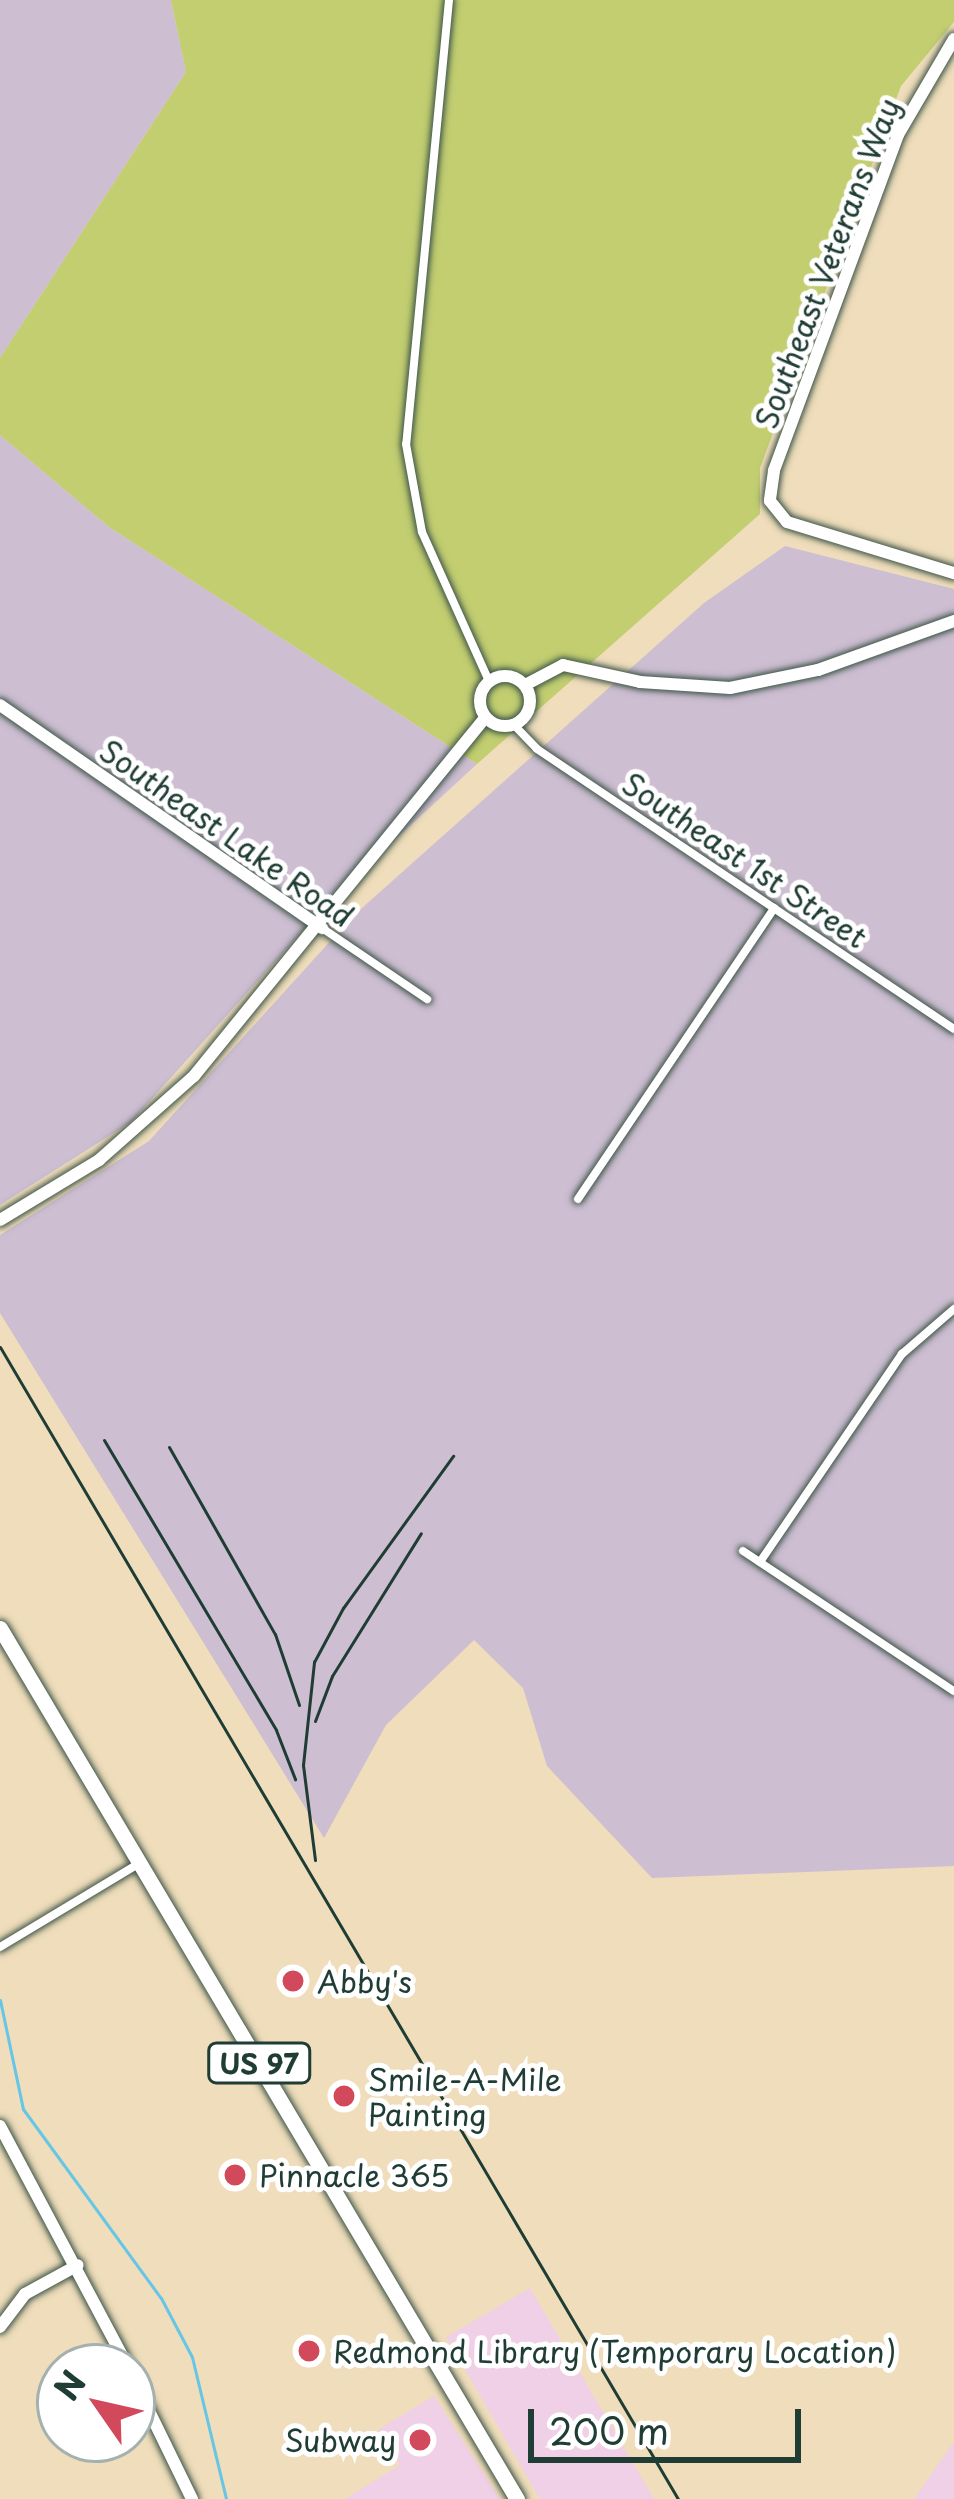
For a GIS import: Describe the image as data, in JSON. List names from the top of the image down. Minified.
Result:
{"streets":{"highway":["US 97"],"main road":["Southeast Veterans Way","Southeast Lake Road"],"street":["Southeast 1st Street"]},"places":["Abby's","Smile-A-Mile Painting","Pinnacle 365","Redmond Library (Temporary Location)","Subway"],"scale_bar":"200 m","north":"top left"}
